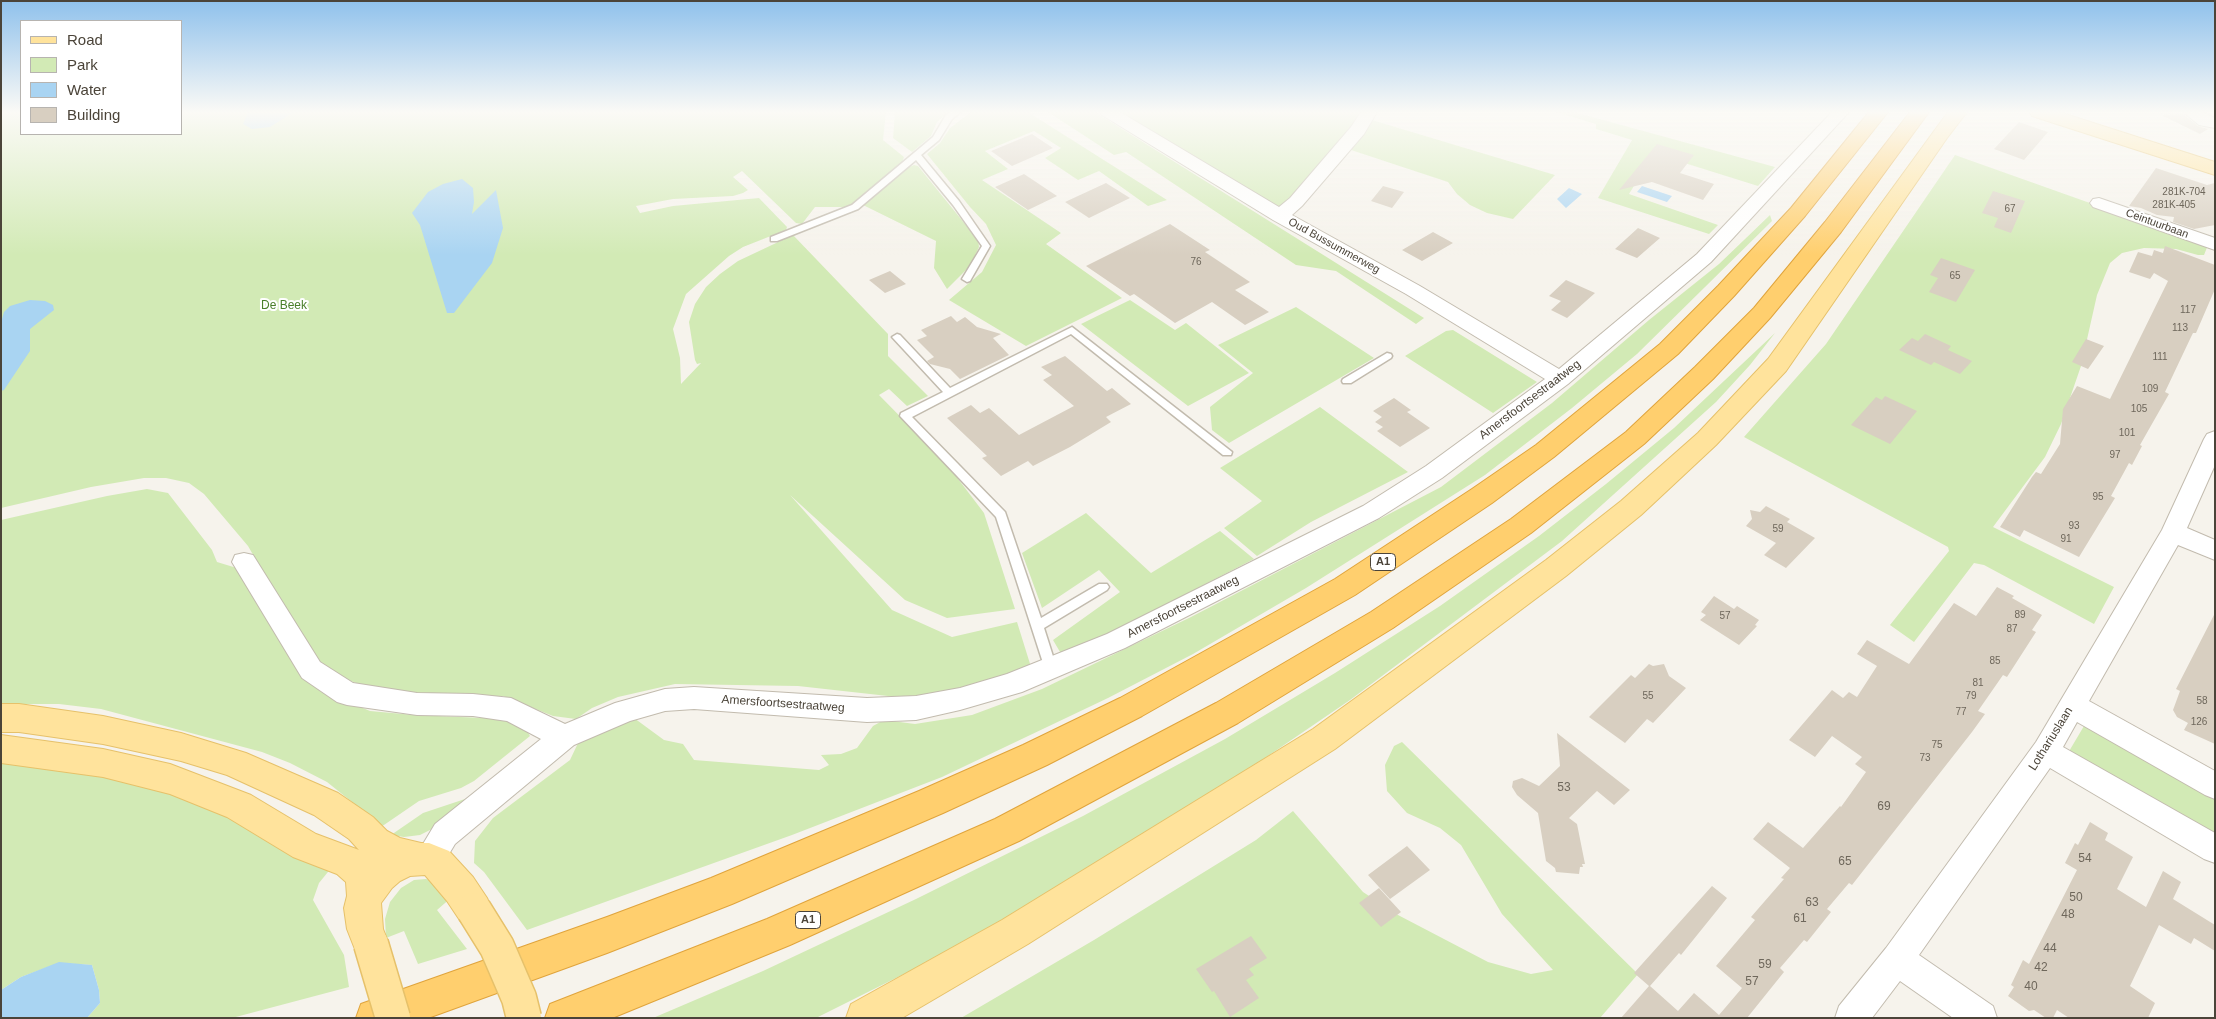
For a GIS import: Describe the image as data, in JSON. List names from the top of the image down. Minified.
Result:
{"streets":{"highway":["A1"],"street":["Ceintuurbaan","Oud Bussummerweg","Amersfoortsestraatweg","Lothariuslaan"]},"crossings":[["Oud Bussummerweg","Amersfoortsestraatweg"]],"parks":["De Beek"],"house_numbers":["281K-704","281K-405","67","76","65","117","113","111","109","105","101","97","95","93","59","91","89","57","87","85","81","55","79","58","77","126","75","73","53","69","54","65","50","63","48","61","44","59","42","57","40"],"legend":["Road","Park","Water","Building"]}
